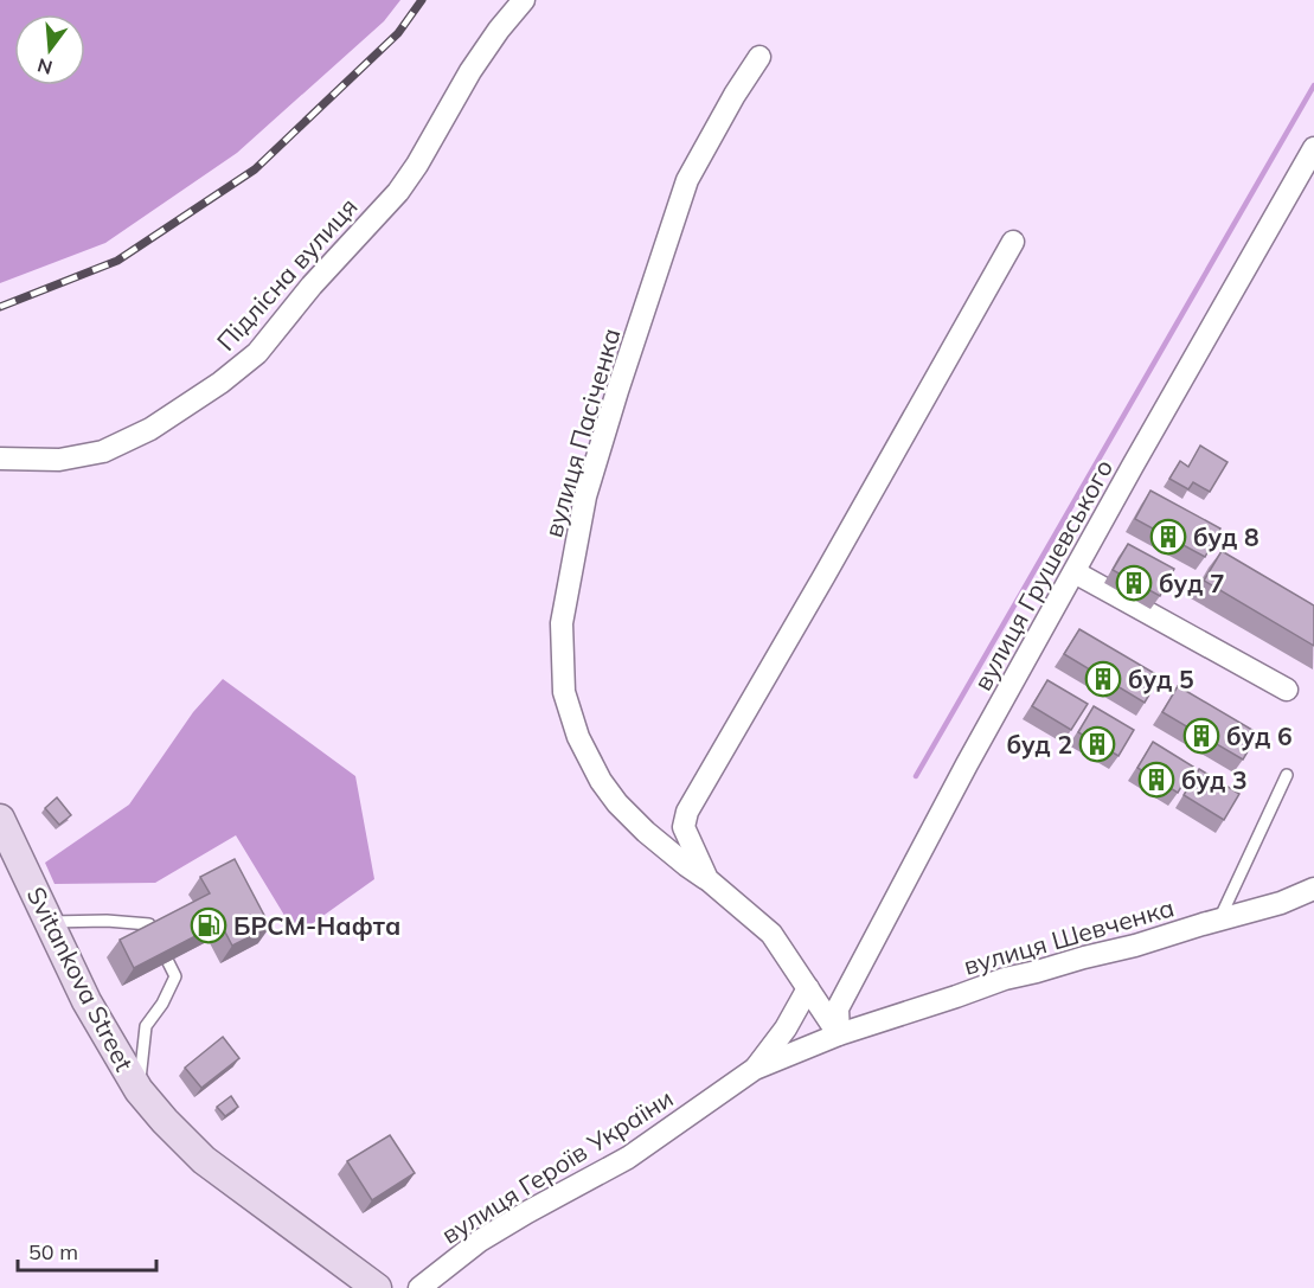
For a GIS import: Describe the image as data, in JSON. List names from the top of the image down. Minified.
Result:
{"streets":{"main road":["Svitankova Street"],"street":["Підлісна вулиця","вулиця Пасіченка","вулиця Грушевського","вулиця Шевченка","вулиця Героїв України"]},"crossings":[["вулиця Пасіченка","вулиця Грушевського"],["вулиця Пасіченка","вулиця Шевченка"],["вулиця Пасіченка","вулиця Героїв України"],["вулиця Грушевського","вулиця Шевченка"],["вулиця Грушевського","вулиця Героїв України"],["вулиця Шевченка","вулиця Героїв України"]],"places":{"building":["буд 8","буд 7","буд 5","буд 6","буд 2","буд 3"],"fuel station":["БРСМ-Нафта"]},"scale_bar":"50 m","north":"bottom"}
